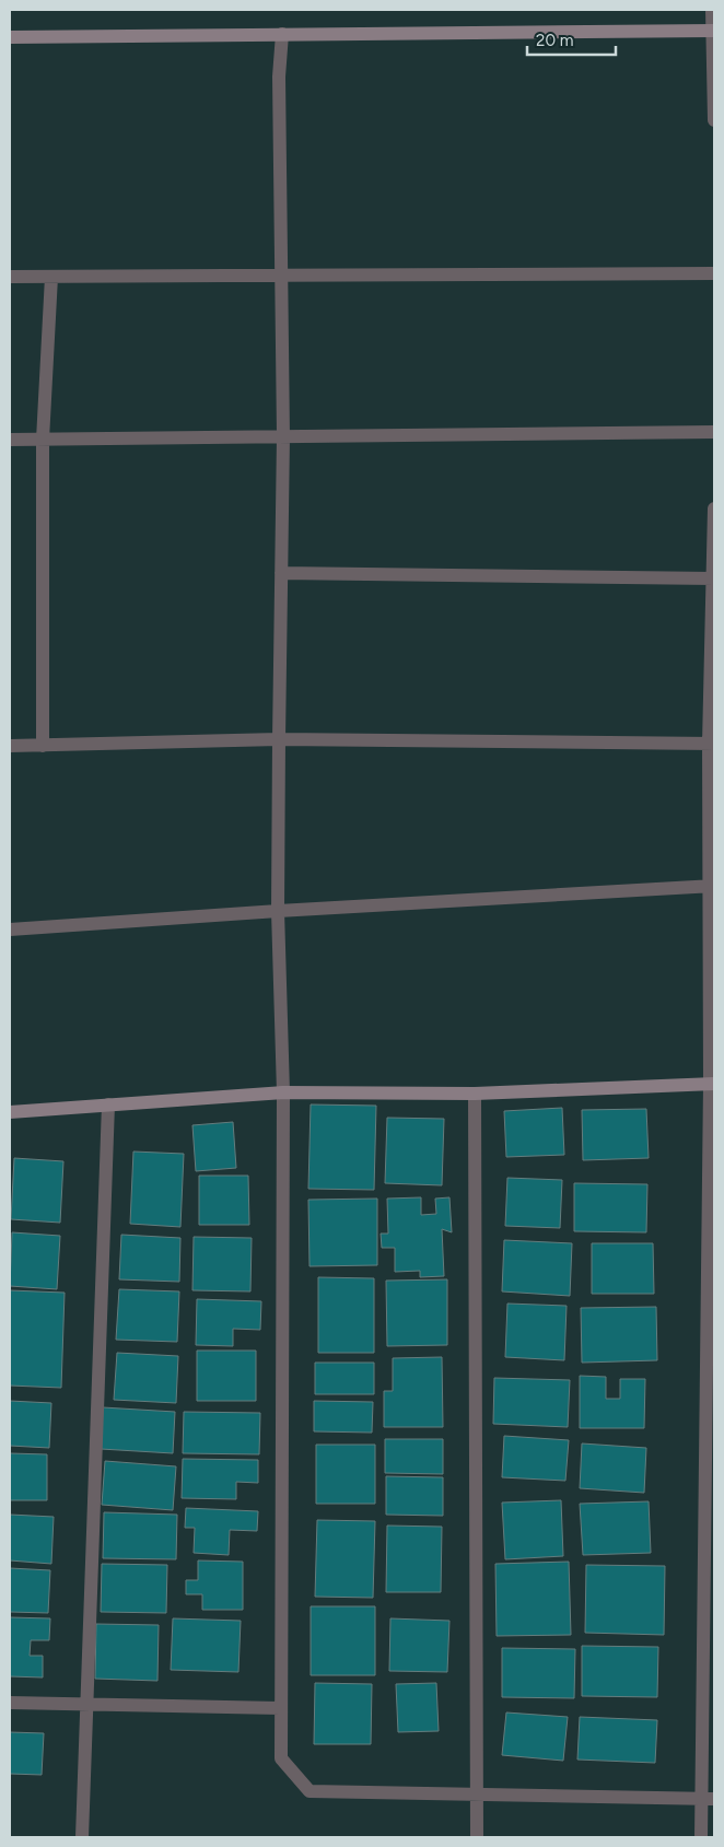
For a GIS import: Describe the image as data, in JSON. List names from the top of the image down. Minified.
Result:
{"scale_bar":"20 m"}
